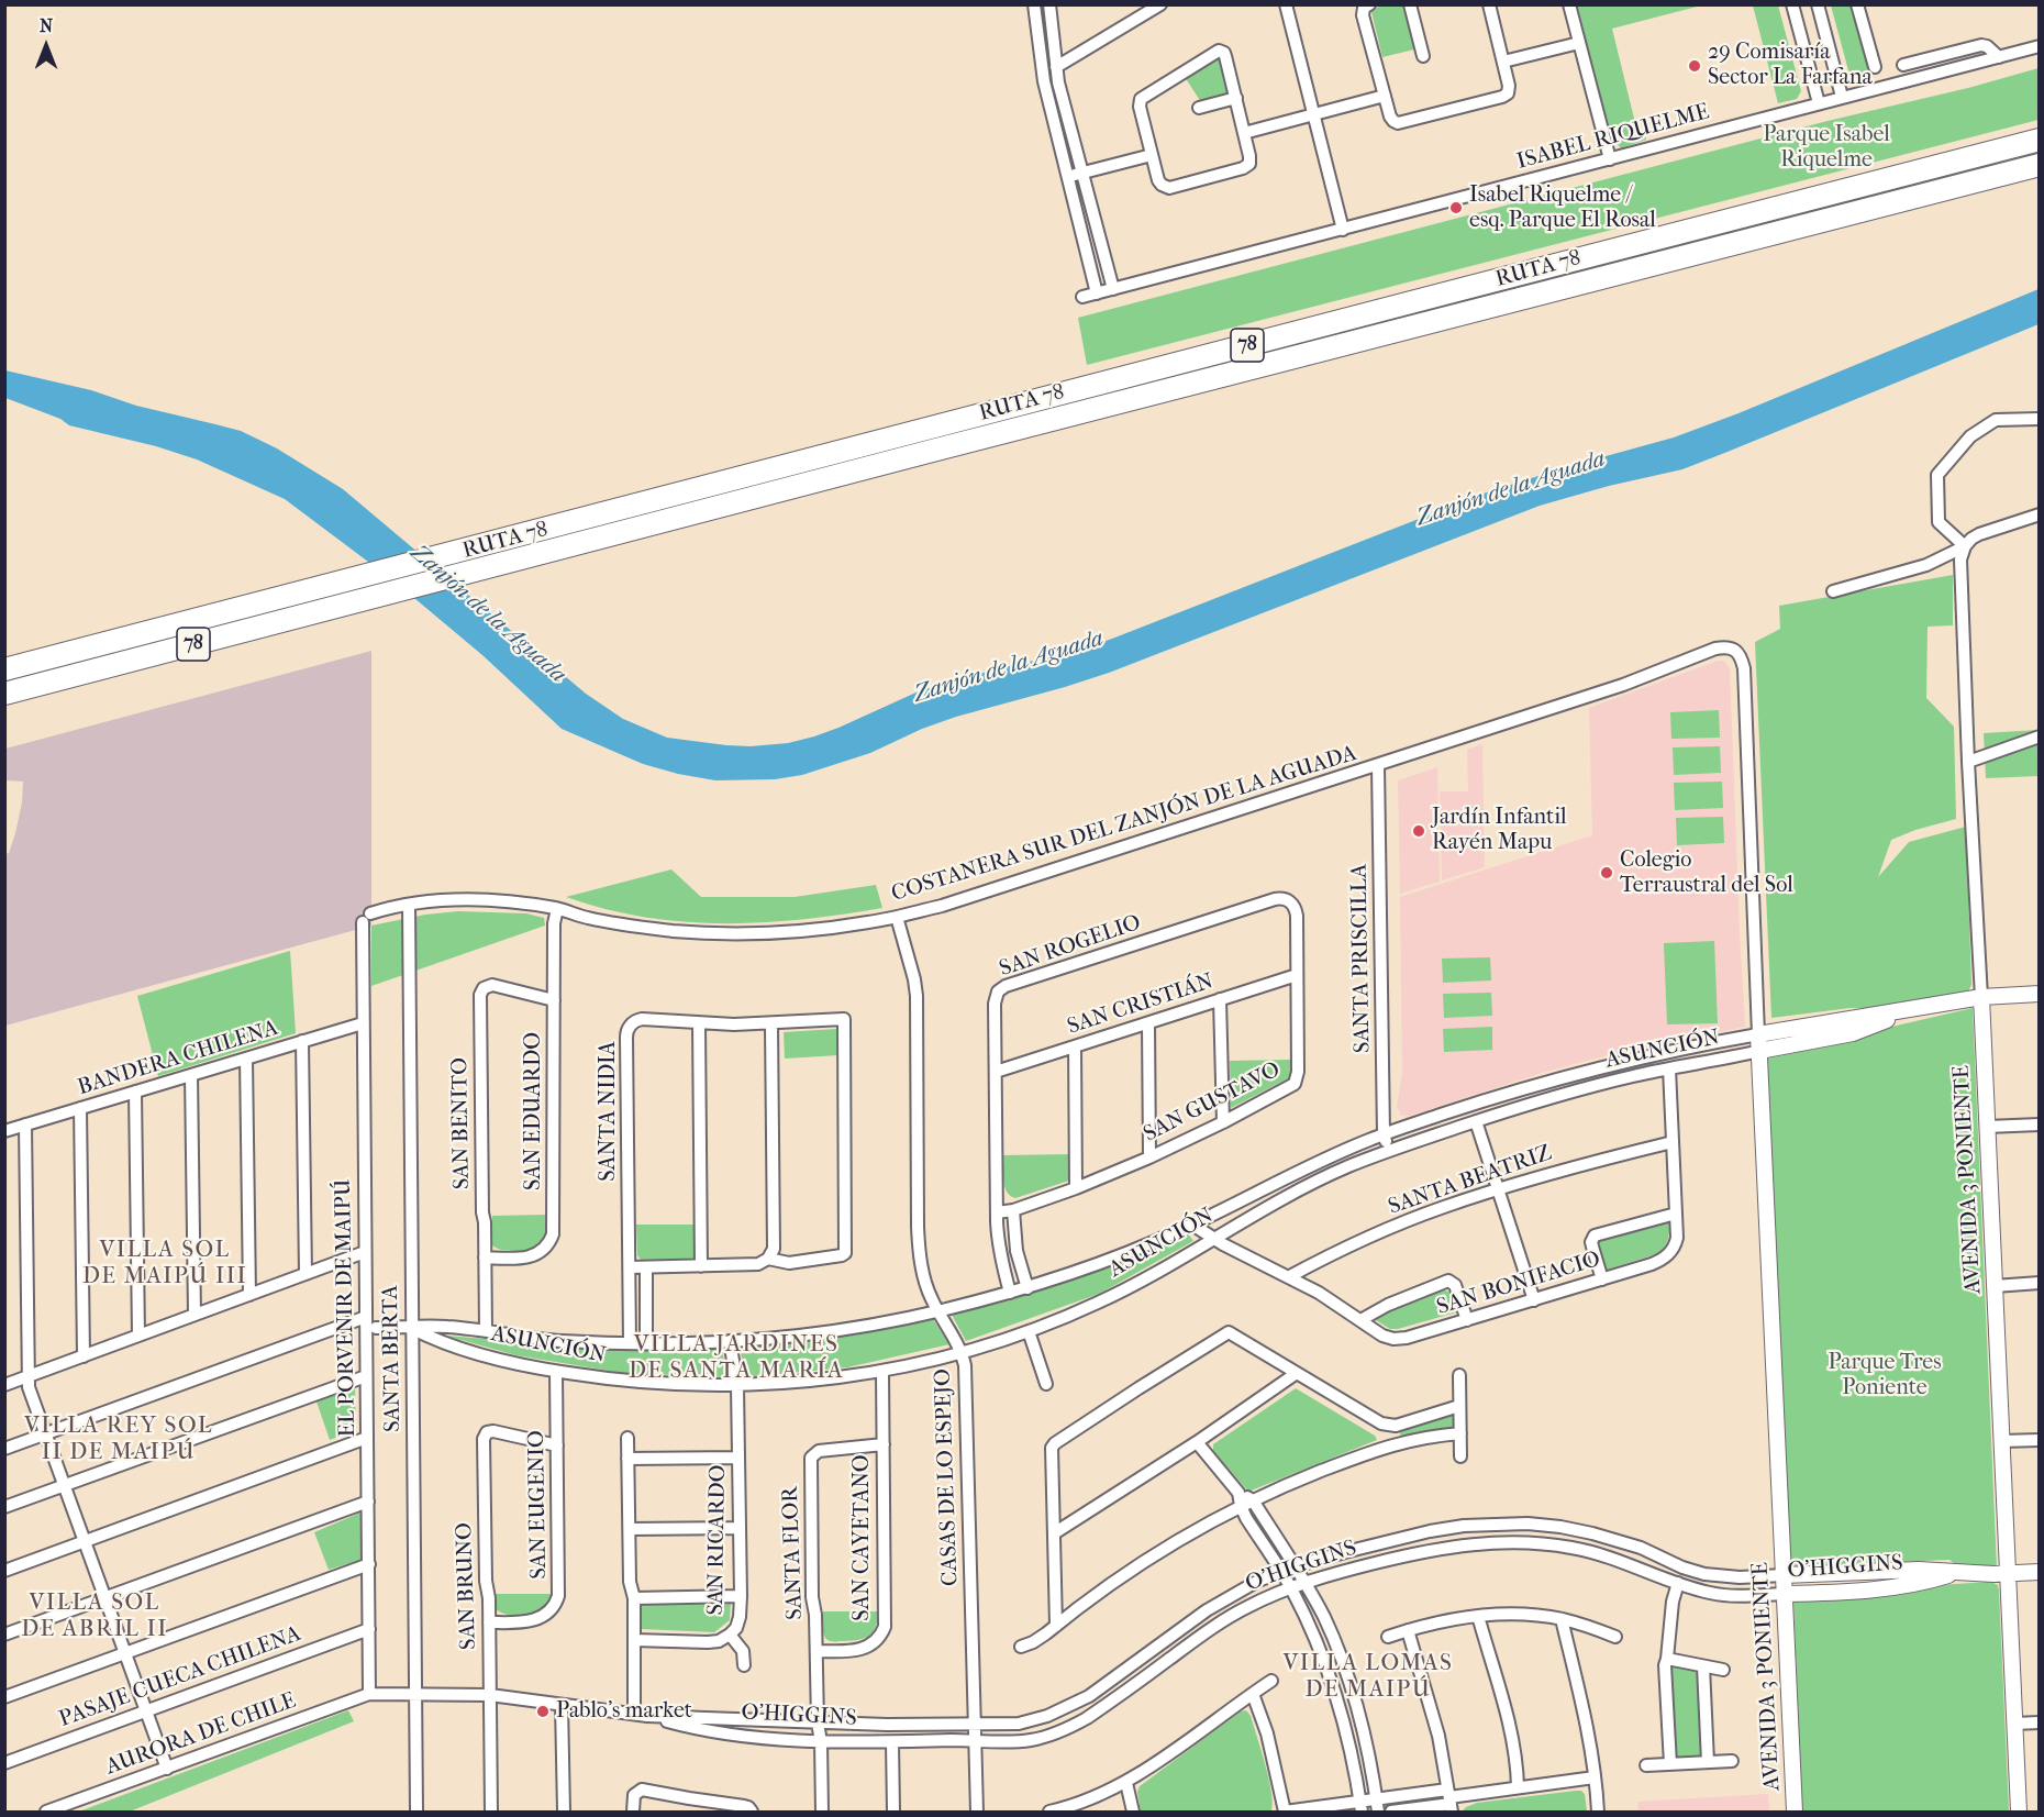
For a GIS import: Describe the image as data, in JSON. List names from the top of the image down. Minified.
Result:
{"streets":{"highway":["RUTA 78","78"],"street":["ISABEL RIQUELME","COSTANERA SUR DEL ZANJÓN DE LA AGUADA","SAN ROGELIO","SANTA PRISCILLA","SAN CRISTIÁN","ASUNCIÓN","BANDERA CHILENA","SAN GUSTAVO","SAN EDUARDO","SANTA NIDIA","SAN BENITO","AVENIDA 3 PONIENTE","SANTA BEATRIZ","SAN BONIFACIO","EL PORVENIR DE MAIPÚ","SANTA BERTA","CASAS DE LO ESPEJO","SAN EUGENIO","SAN CAYETANO","SAN RICARDO","SANTA FLOR","O'HIGGINS","SAN BRUNO","PASAJE CUECA CHILENA","AURORA DE CHILE"]},"crossings":[["COSTANERA SUR DEL ZANJÓN DE LA AGUADA","SANTA PRISCILLA"],["COSTANERA SUR DEL ZANJÓN DE LA AGUADA","SAN EDUARDO"],["COSTANERA SUR DEL ZANJÓN DE LA AGUADA","AVENIDA 3 PONIENTE"],["COSTANERA SUR DEL ZANJÓN DE LA AGUADA","EL PORVENIR DE MAIPÚ"],["COSTANERA SUR DEL ZANJÓN DE LA AGUADA","SANTA BERTA"],["COSTANERA SUR DEL ZANJÓN DE LA AGUADA","CASAS DE LO ESPEJO"],["SAN ROGELIO","SAN CRISTIÁN"],["SAN ROGELIO","ASUNCIÓN"],["SAN ROGELIO","SAN GUSTAVO"],["SANTA PRISCILLA","ASUNCIÓN"],["SAN CRISTIÁN","SAN GUSTAVO"],["ASUNCIÓN","SANTA NIDIA"],["ASUNCIÓN","SAN BENITO"],["ASUNCIÓN","AVENIDA 3 PONIENTE"],["ASUNCIÓN","SAN BONIFACIO"],["ASUNCIÓN","SANTA BERTA"],["ASUNCIÓN","CASAS DE LO ESPEJO"],["ASUNCIÓN","SAN EUGENIO"],["ASUNCIÓN","SAN CAYETANO"],["ASUNCIÓN","SAN RICARDO"],["BANDERA CHILENA","EL PORVENIR DE MAIPÚ"],["SAN EDUARDO","SAN BENITO"],["AVENIDA 3 PONIENTE","O'HIGGINS"],["SANTA BEATRIZ","SAN BONIFACIO"],["EL PORVENIR DE MAIPÚ","O'HIGGINS"],["EL PORVENIR DE MAIPÚ","PASAJE CUECA CHILENA"],["EL PORVENIR DE MAIPÚ","AURORA DE CHILE"],["SANTA BERTA","O'HIGGINS"],["CASAS DE LO ESPEJO","O'HIGGINS"],["SAN EUGENIO","SAN BRUNO"],["SAN CAYETANO","SANTA FLOR"],["SANTA FLOR","O'HIGGINS"],["O'HIGGINS","SAN BRUNO"],["O'HIGGINS","AURORA DE CHILE"]],"districts":["VILLA SOL DE MAIPÚ III","VILLA JARDINES DE SANTA MARÍA","VILLA REY SOL II DE MAIPÚ","VILLA SOL DE ABRIL II","VILLA LOMAS DE MAIPÚ"],"water":["Zanjón de la Aguada"],"parks":["Parque Isabel Riquelme","Parque Tres Poniente"],"places":["29 Comisaría Sector La Farfana","Isabel Riquelme / esq. Parque El Rosal","Jardín Infantil Rayén Mapu","Colegio Terraustral del Sol","Pablo's market"],"north":"top"}
